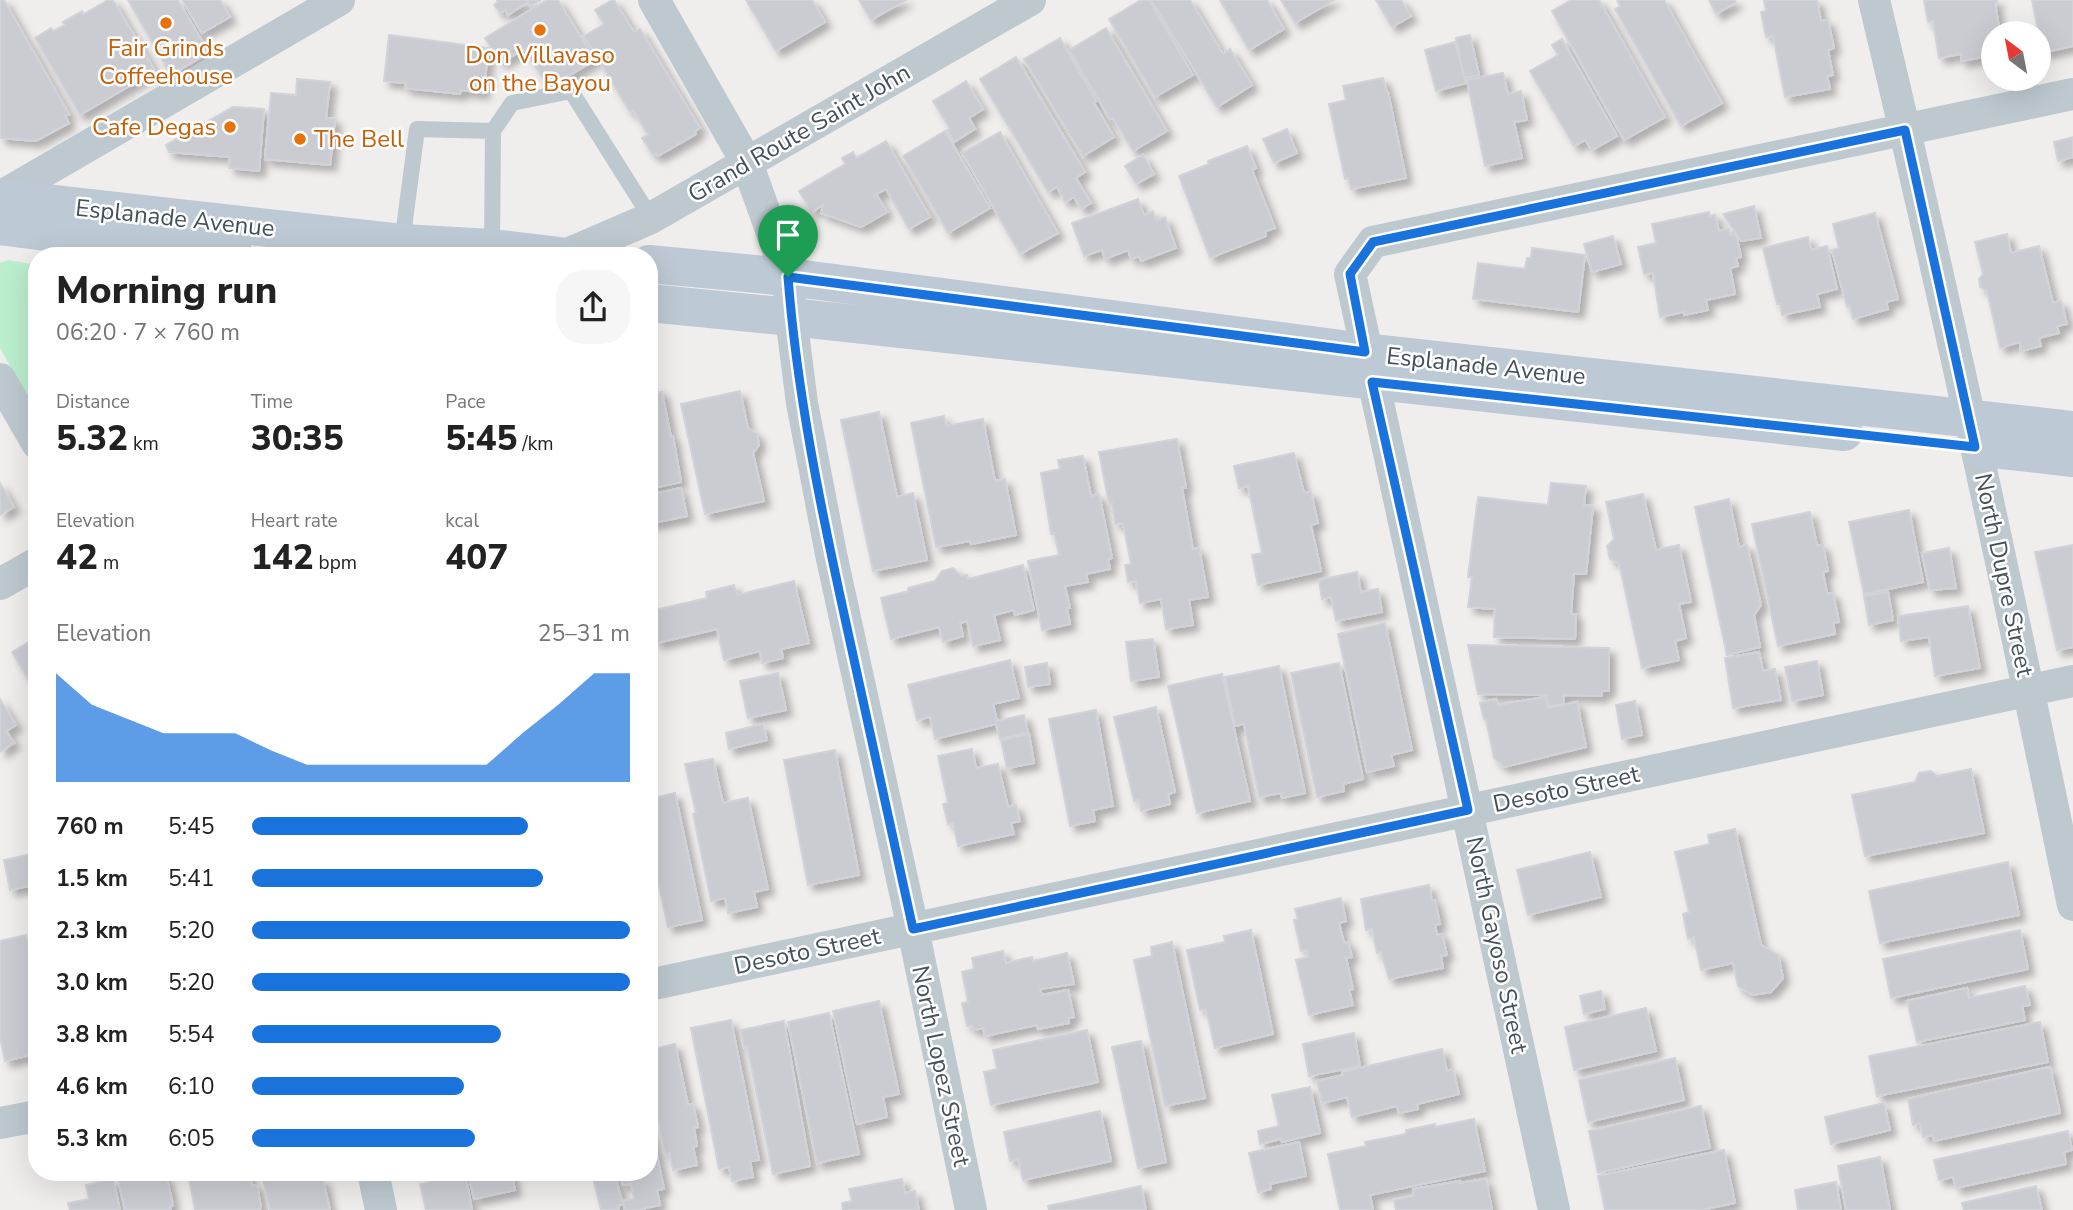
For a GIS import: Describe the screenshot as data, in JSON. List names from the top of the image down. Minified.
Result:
{"streets":{"street":["Grand Route Saint John","Esplanade Avenue","North Dupre Street","Desoto Street","North Gayoso Street","North Lopez Street"]},"crossings":[["Grand Route Saint John","North Lopez Street"],["Esplanade Avenue","North Dupre Street"],["Esplanade Avenue","North Gayoso Street"],["Esplanade Avenue","North Lopez Street"],["North Dupre Street","Desoto Street"],["North Dupre Street","North Gayoso Street"],["Desoto Street","North Gayoso Street"],["Desoto Street","North Lopez Street"]],"places":["Fair Grinds Coffeehouse","Don Villavaso on the Bayou","Cafe Degas","The Bell"],"north":"top left","page":{"heading":["Morning run","06:20 · 7 × 760 m"],"stats":[["Distance","5.32 km"],["Time","30:35"],["Pace","5:45 /km"],["Elevation","42 m"],["Heart rate","142 bpm"],["kcal","407"]],"chart":["Elevation","25–31 m"],"list":[{"name":"760 m","note":"5:45"},{"name":"1.5 km","note":"5:41"},{"name":"2.3 km","note":"5:20"},{"name":"3.0 km","note":"5:20"},{"name":"3.8 km","note":"5:54"},{"name":"4.6 km","note":"6:10"},{"name":"5.3 km","note":"6:05"}]}}
